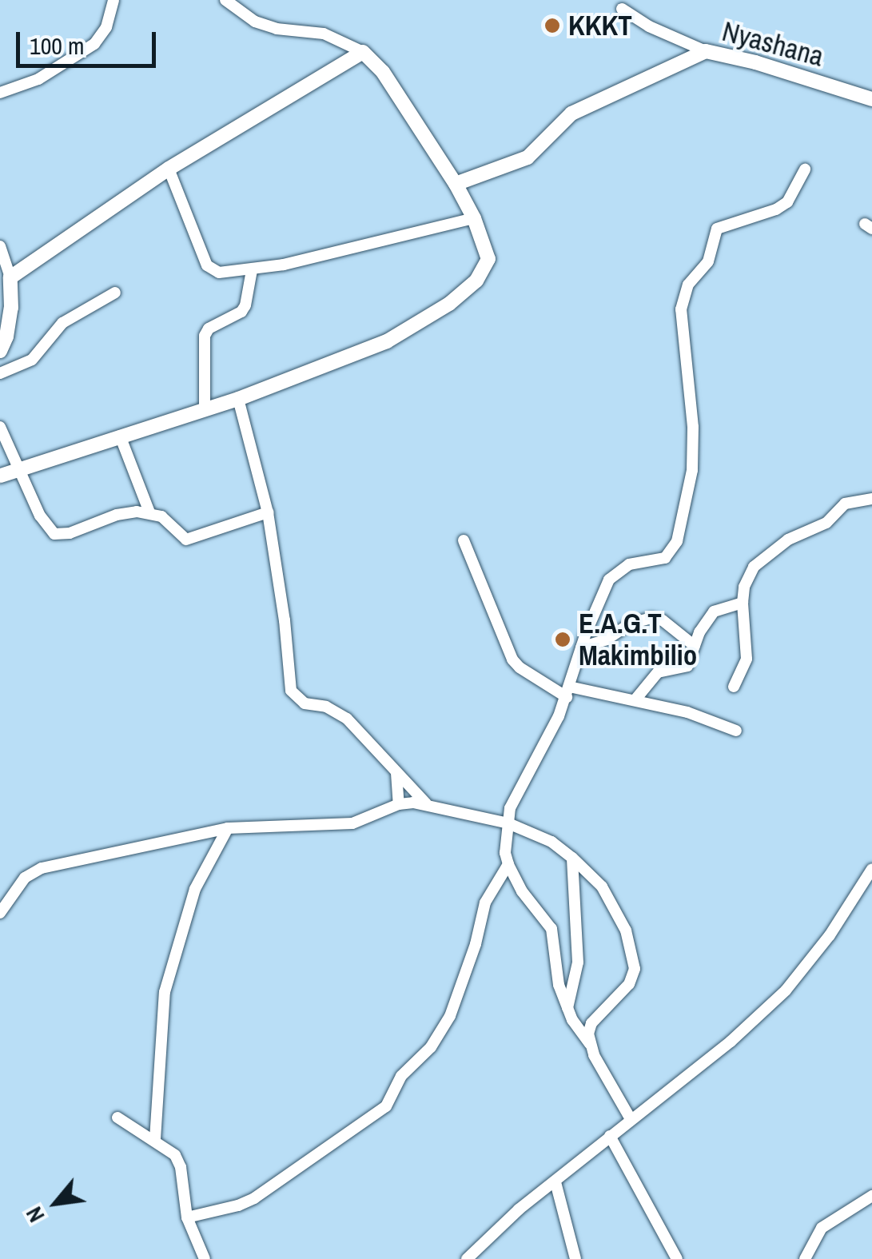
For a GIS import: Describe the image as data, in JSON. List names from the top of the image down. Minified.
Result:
{"streets":{"street":["Nyashana"]},"places":["KKKT","E.A.G.T Makimbilio"],"scale_bar":"100 m","north":"bottom left"}
